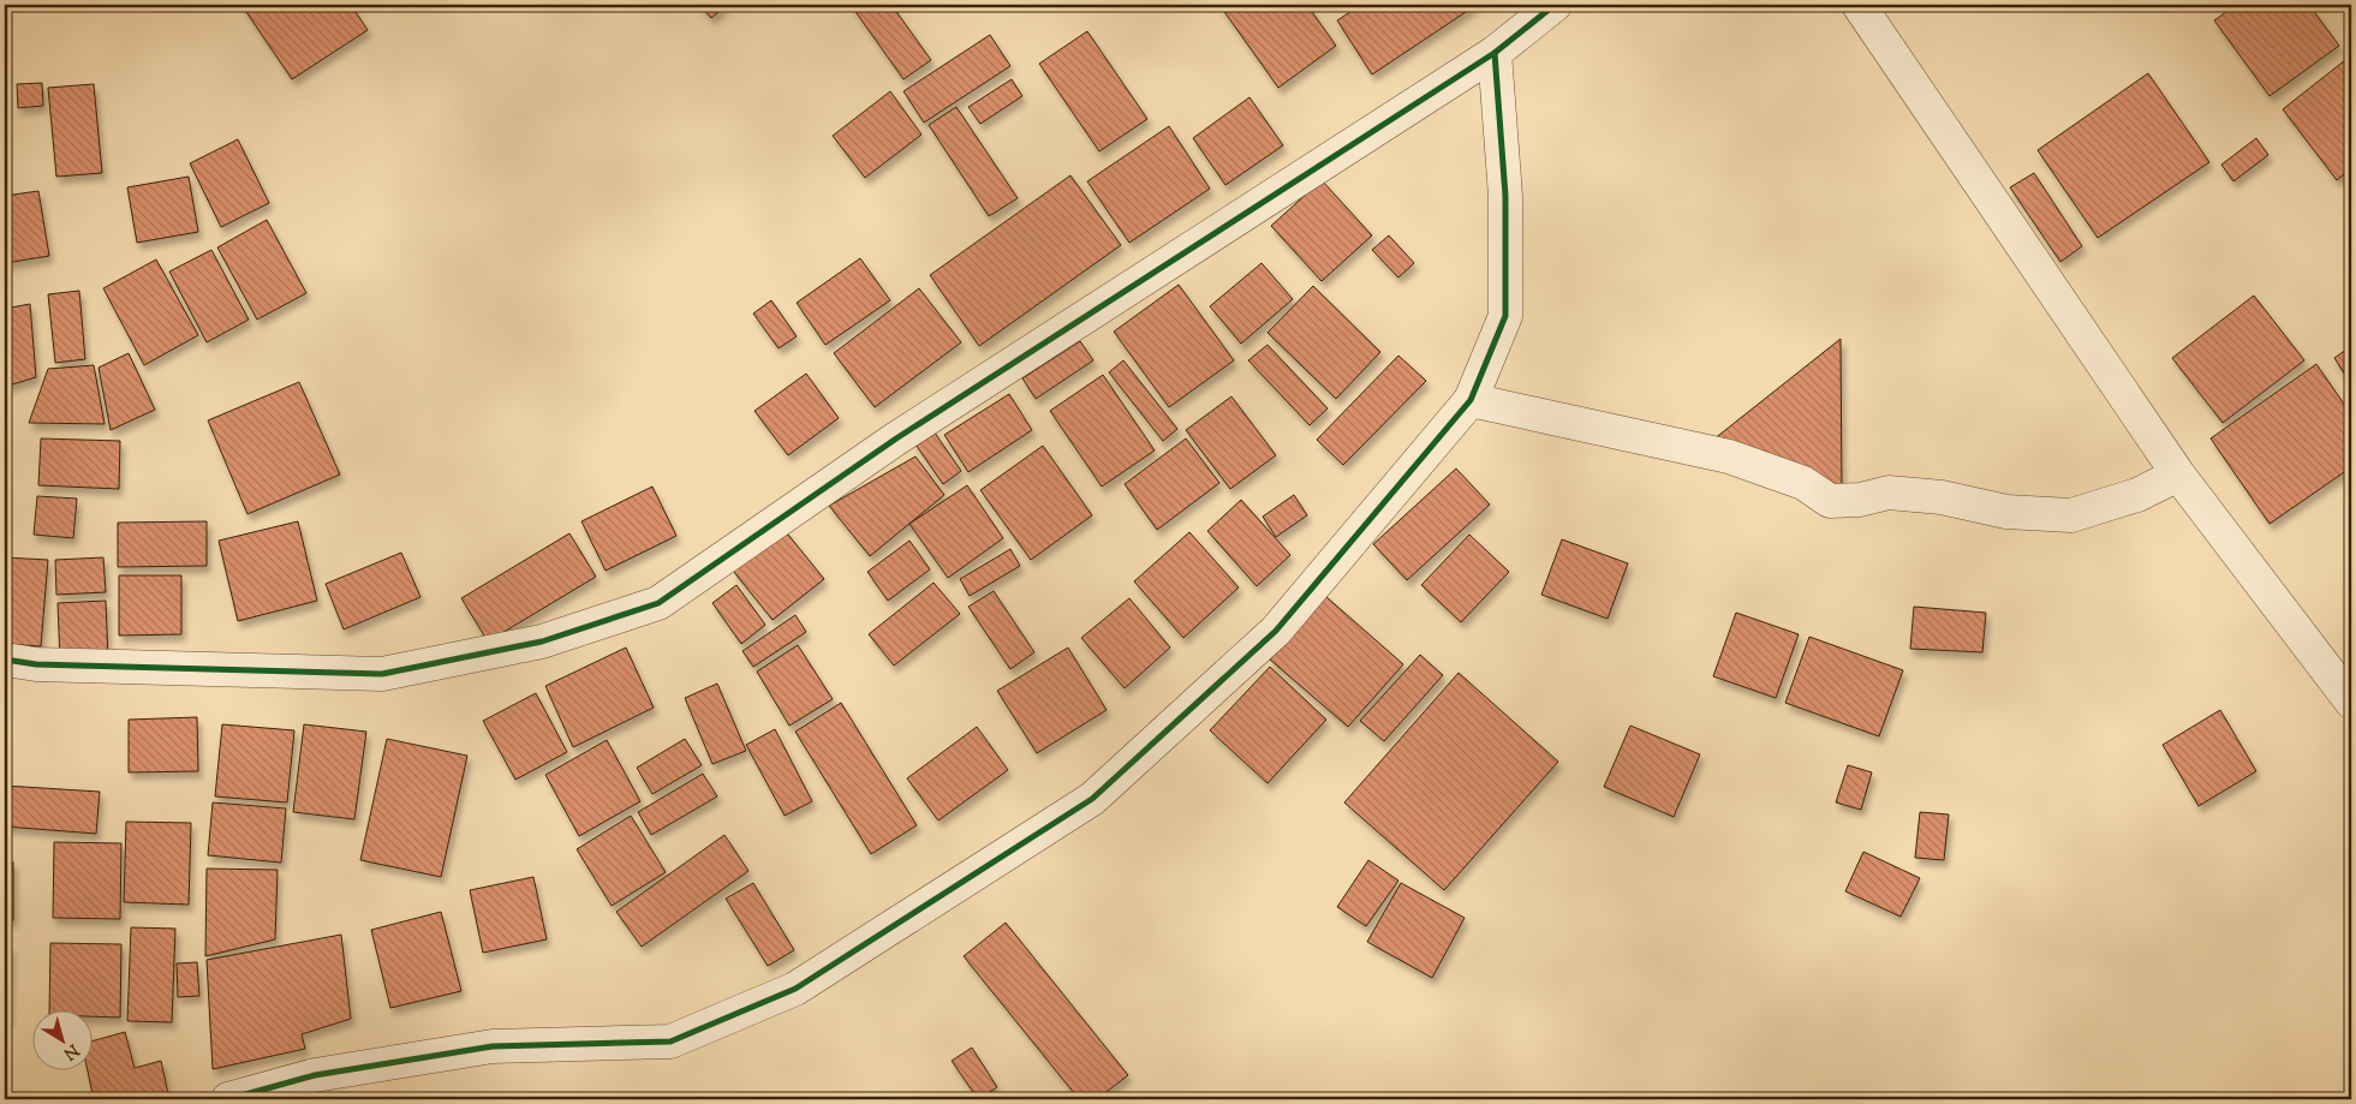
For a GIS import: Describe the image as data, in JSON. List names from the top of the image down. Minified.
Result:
{"north":"bottom right"}
